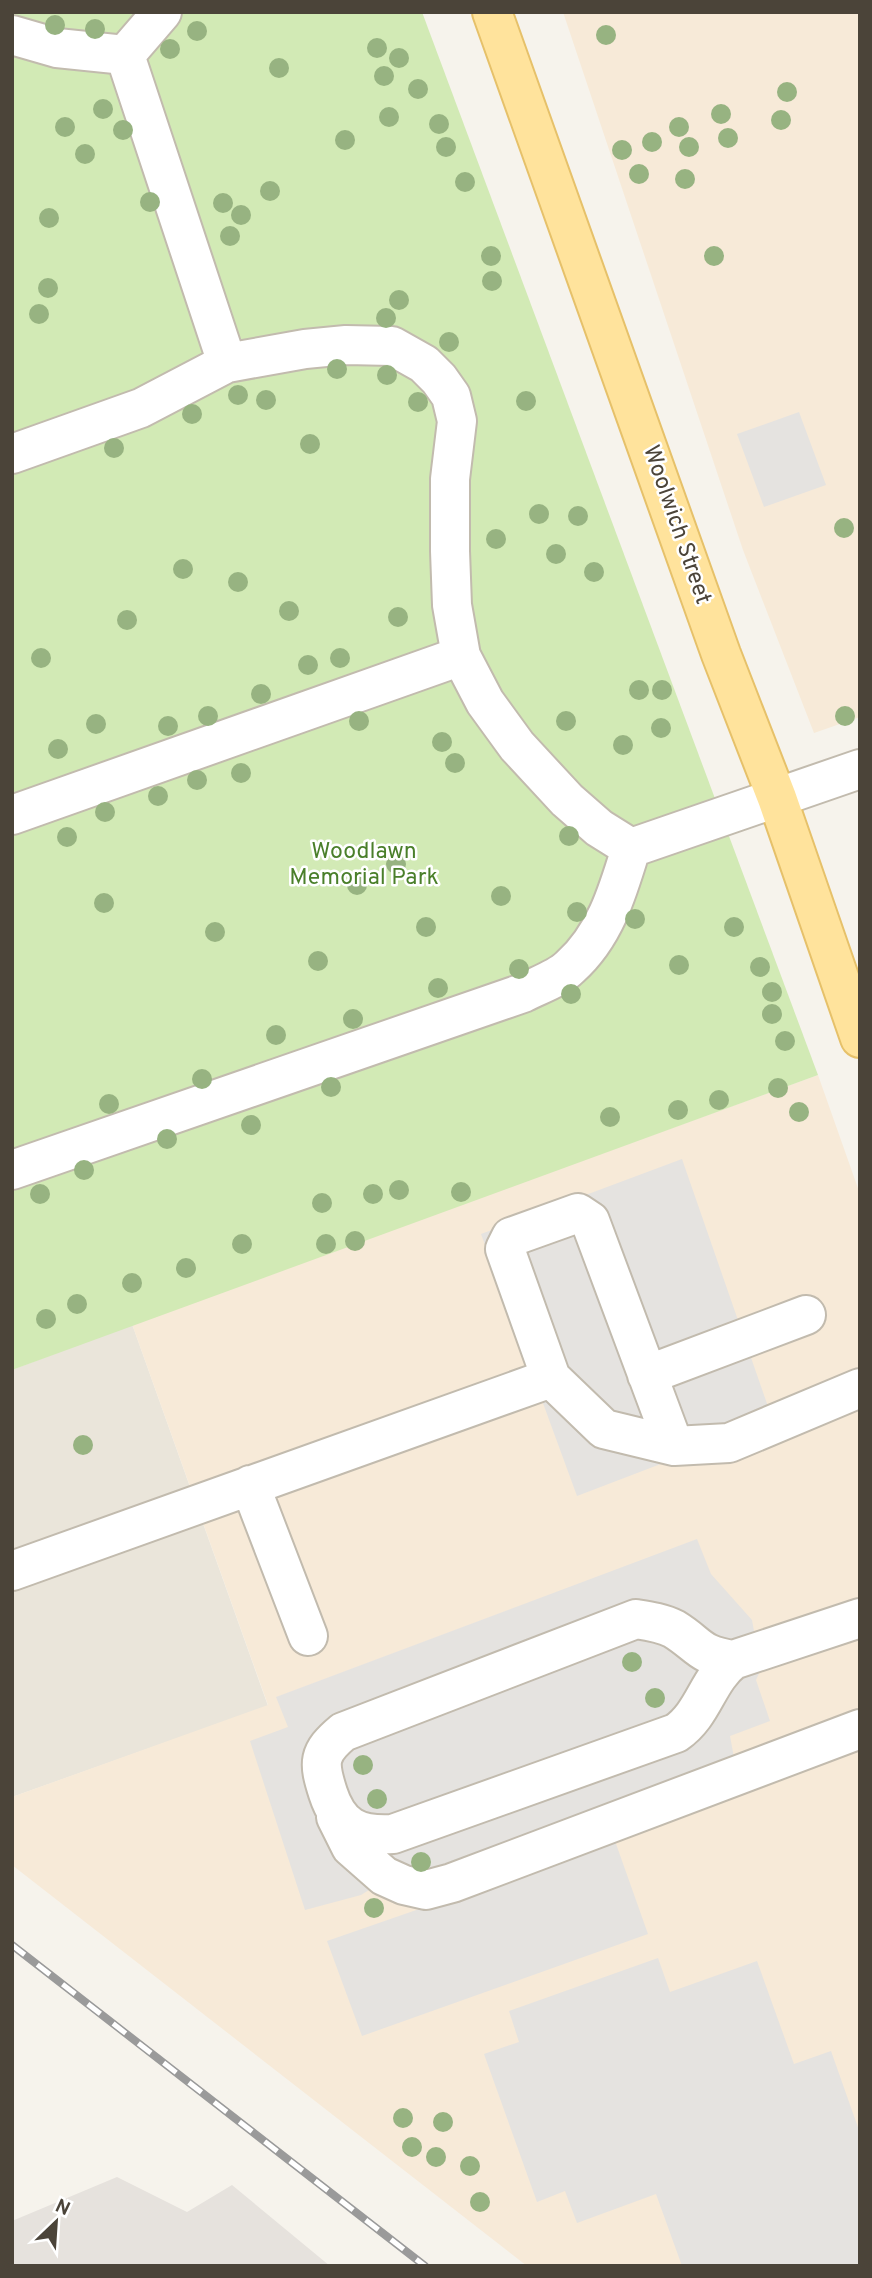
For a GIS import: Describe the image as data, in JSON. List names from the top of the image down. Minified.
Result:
{"streets":{"main road":["Woolwich Street"]},"parks":["Woodlawn Memorial Park"],"north":"top right"}
